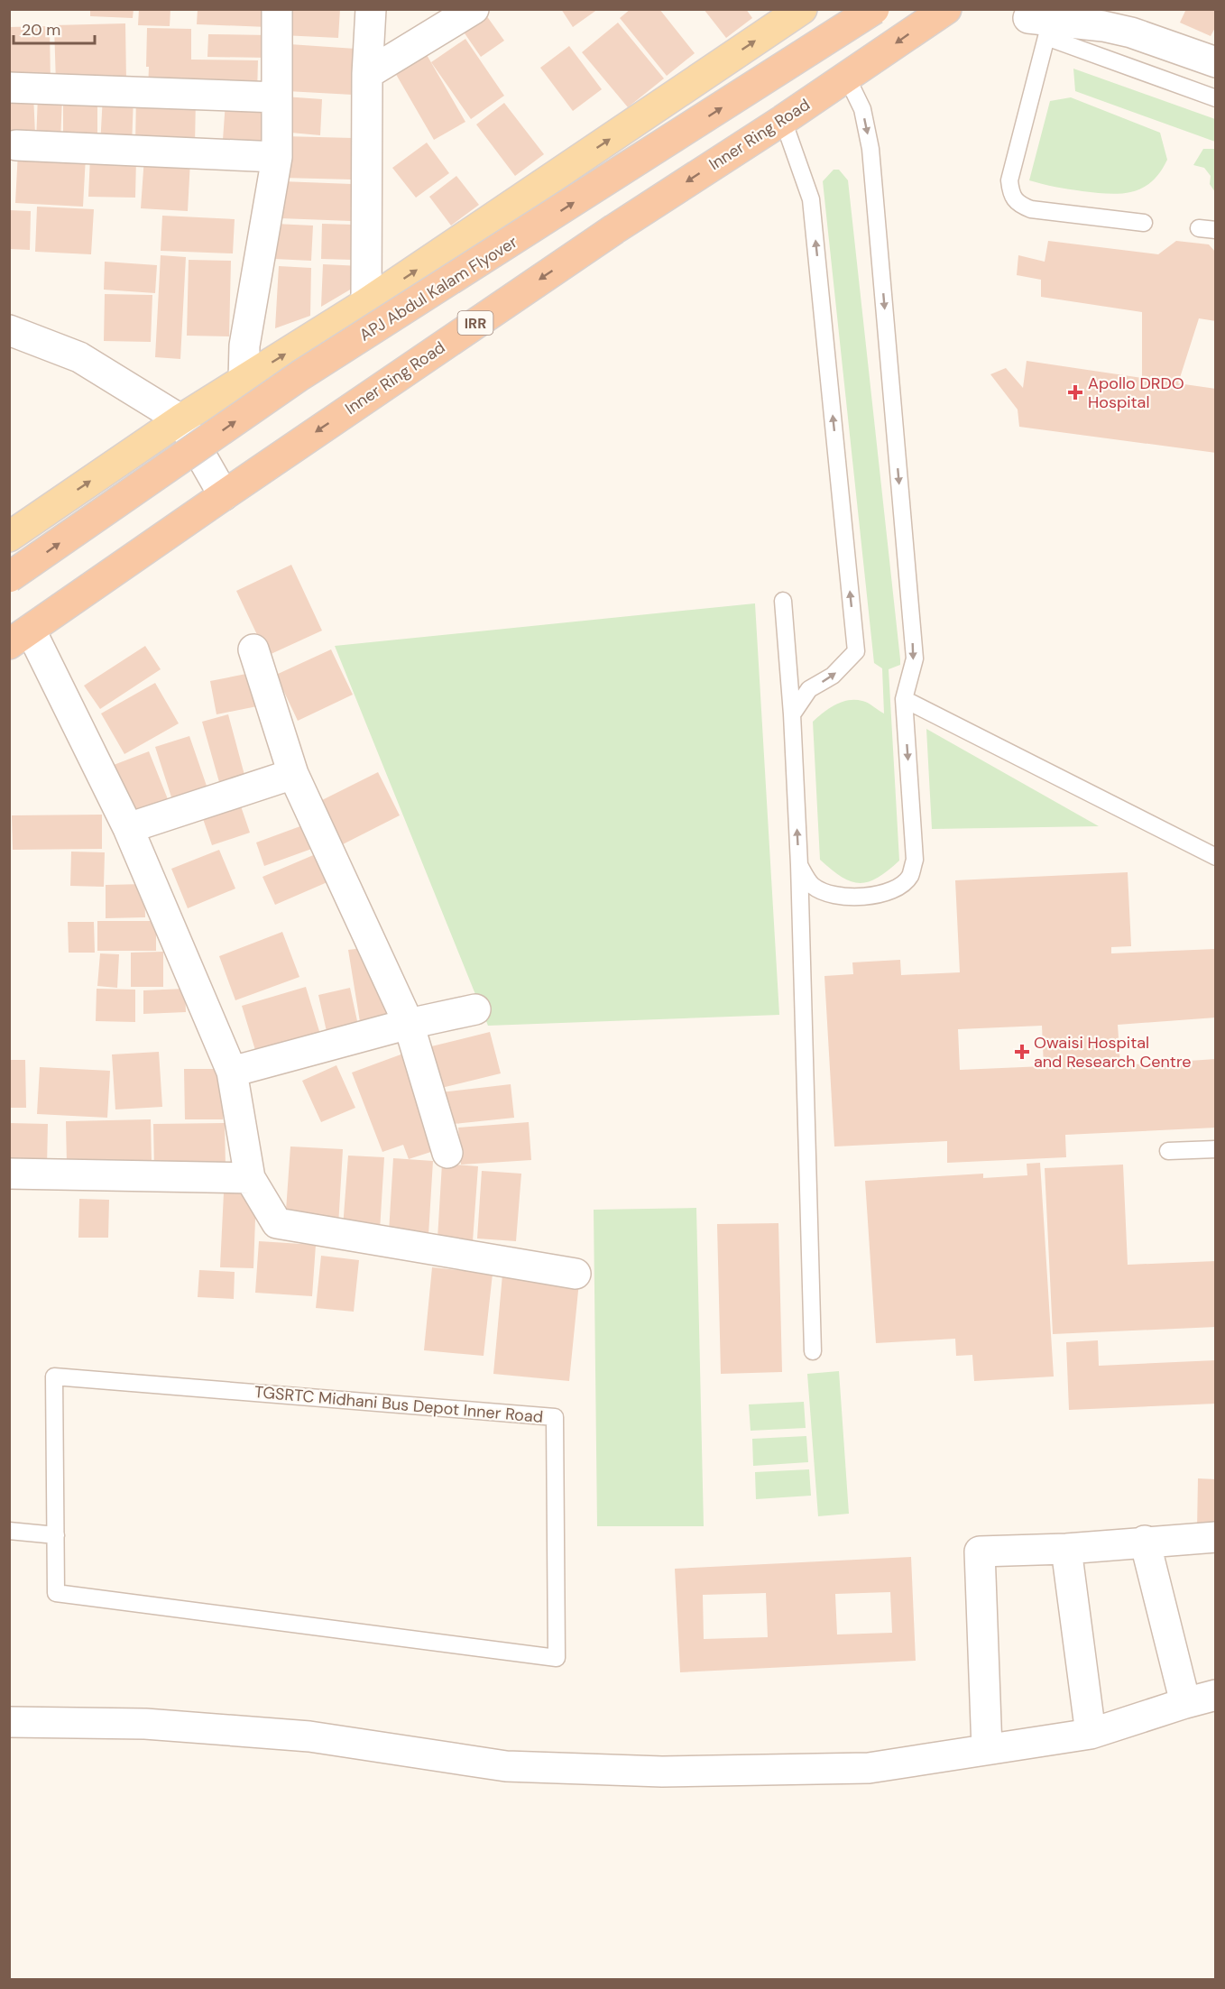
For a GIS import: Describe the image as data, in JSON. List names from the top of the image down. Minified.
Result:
{"streets":{"highway":["Inner Ring Road","APJ Abdul Kalam Flyover","IRR"],"lane":["TGSRTC Midhani Bus Depot Inner Road"]},"one_way":["Inner Ring Road","APJ Abdul Kalam Flyover"],"places":{"health":["Apollo DRDO Hospital","Owaisi Hospital and Research Centre"]},"scale_bar":"20 m"}
